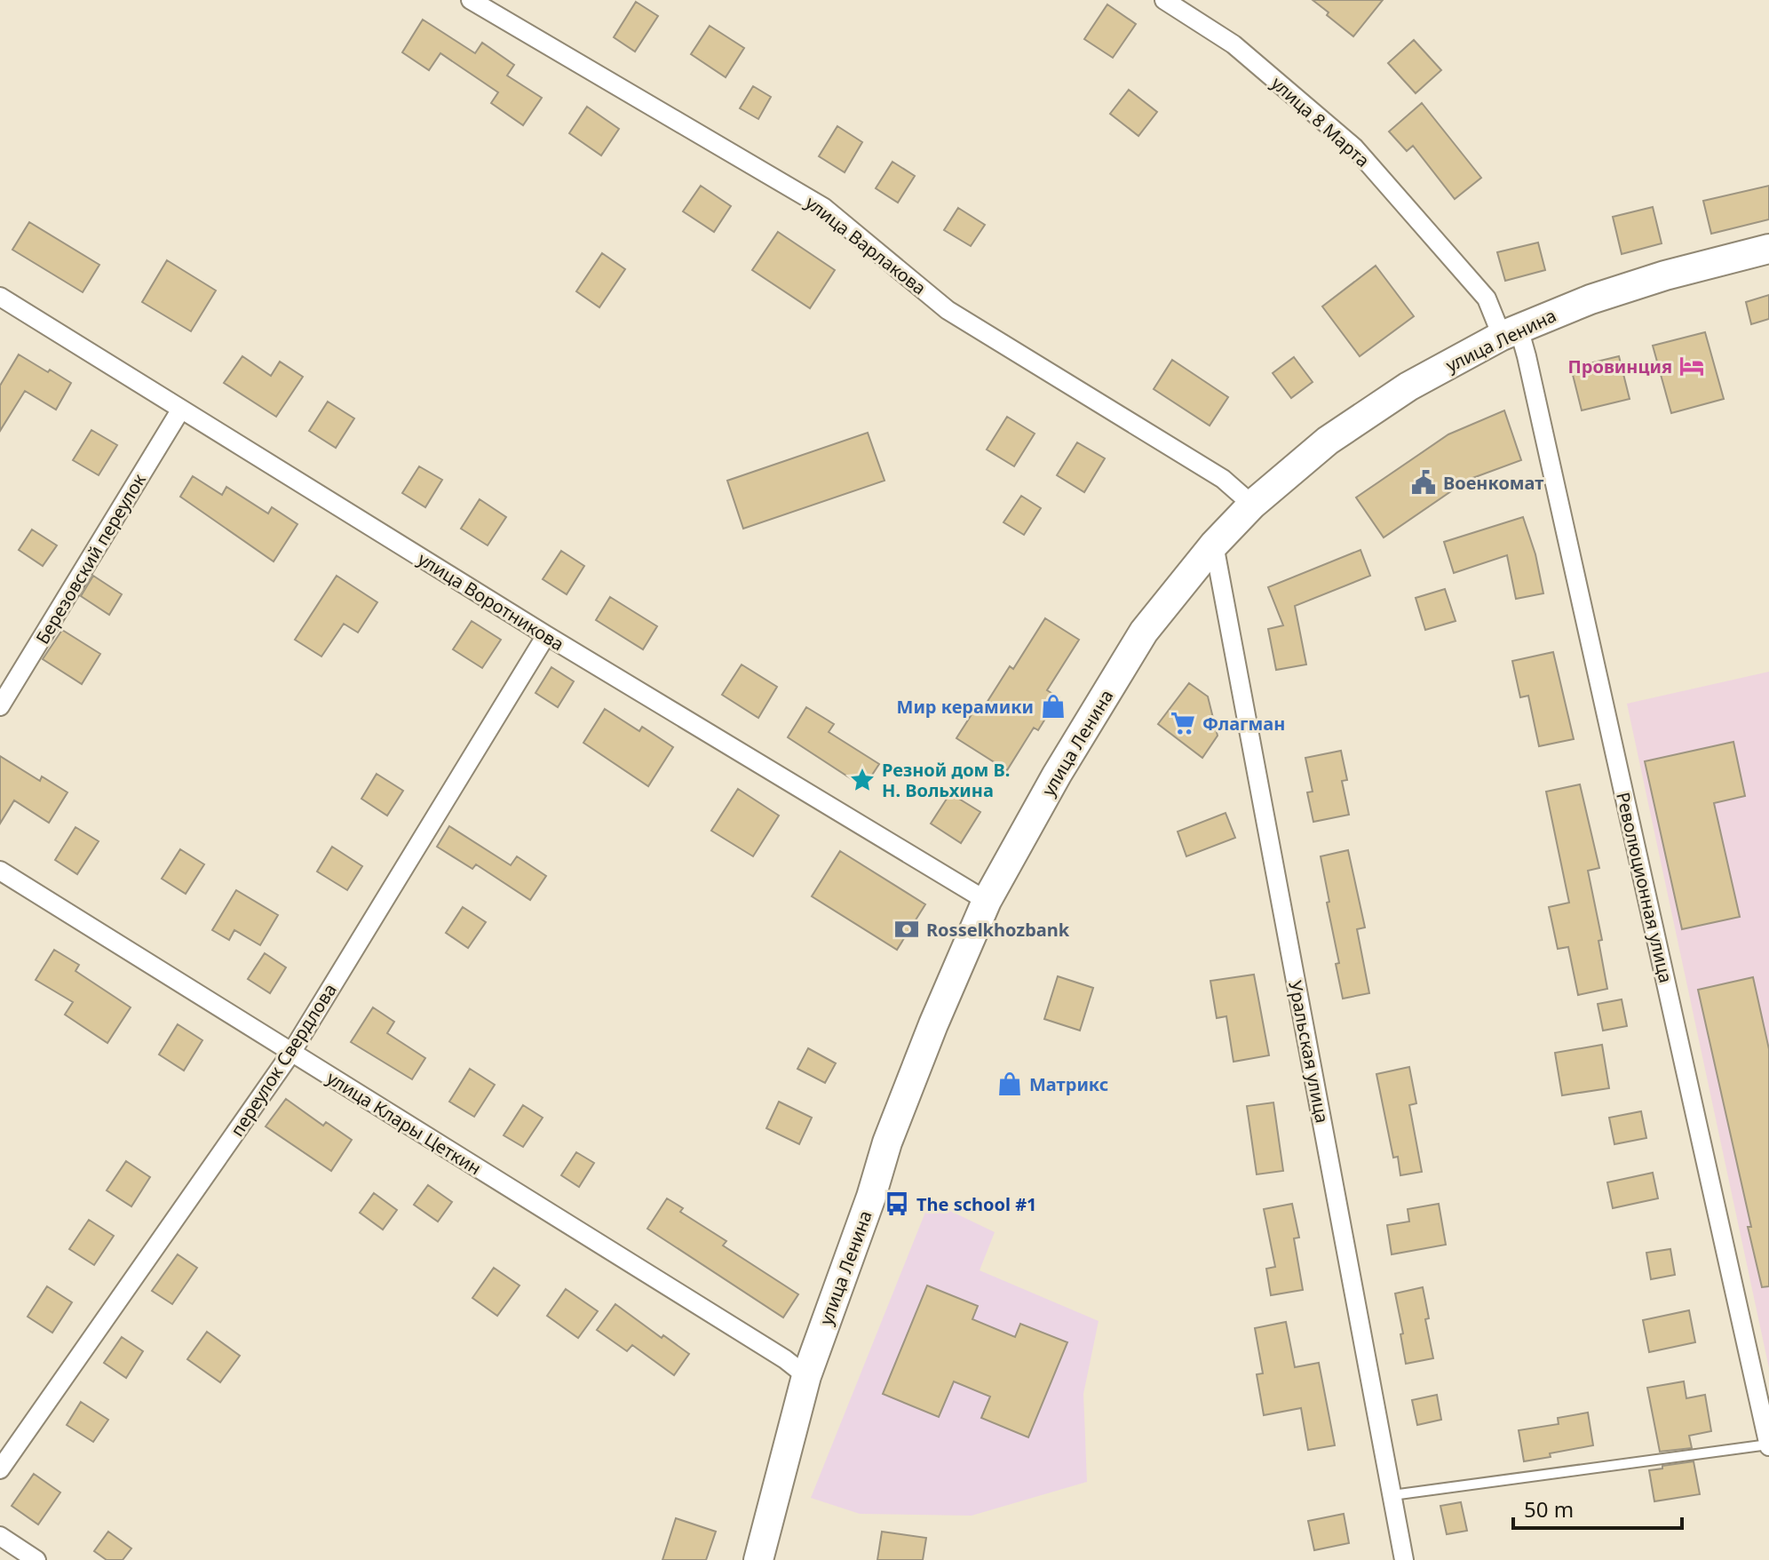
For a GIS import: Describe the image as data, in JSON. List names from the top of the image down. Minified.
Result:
{"streets":{"main road":["улица Ленина"],"street":["улица 8 Марта","улица Варлакова","Березовский переулок","улица Воротникова","Революционная улица","Уральская улица","переулок Свердлова","улица Клары Цеткин"]},"crossings":[["улица 8 Марта","улица Ленина"],["улица 8 Марта","Революционная улица"],["улица Варлакова","улица Ленина"],["улица Ленина","улица Воротникова"],["улица Ленина","Революционная улица"],["улица Ленина","Уральская улица"],["улица Ленина","улица Клары Цеткин"],["Березовский переулок","улица Воротникова"],["улица Воротникова","переулок Свердлова"],["переулок Свердлова","улица Клары Цеткин"]],"places":{"hotel":["Провинция"],"public building":["Военкомат"],"shop":["Мир керамики","Матрикс"],"supermarket":["Флагман"],"place":["Резной дом В. Н. Вольхина"],"bank":["Rosselkhozbank"],"bus stop":["The school #1"]},"scale_bar":"50 m"}
